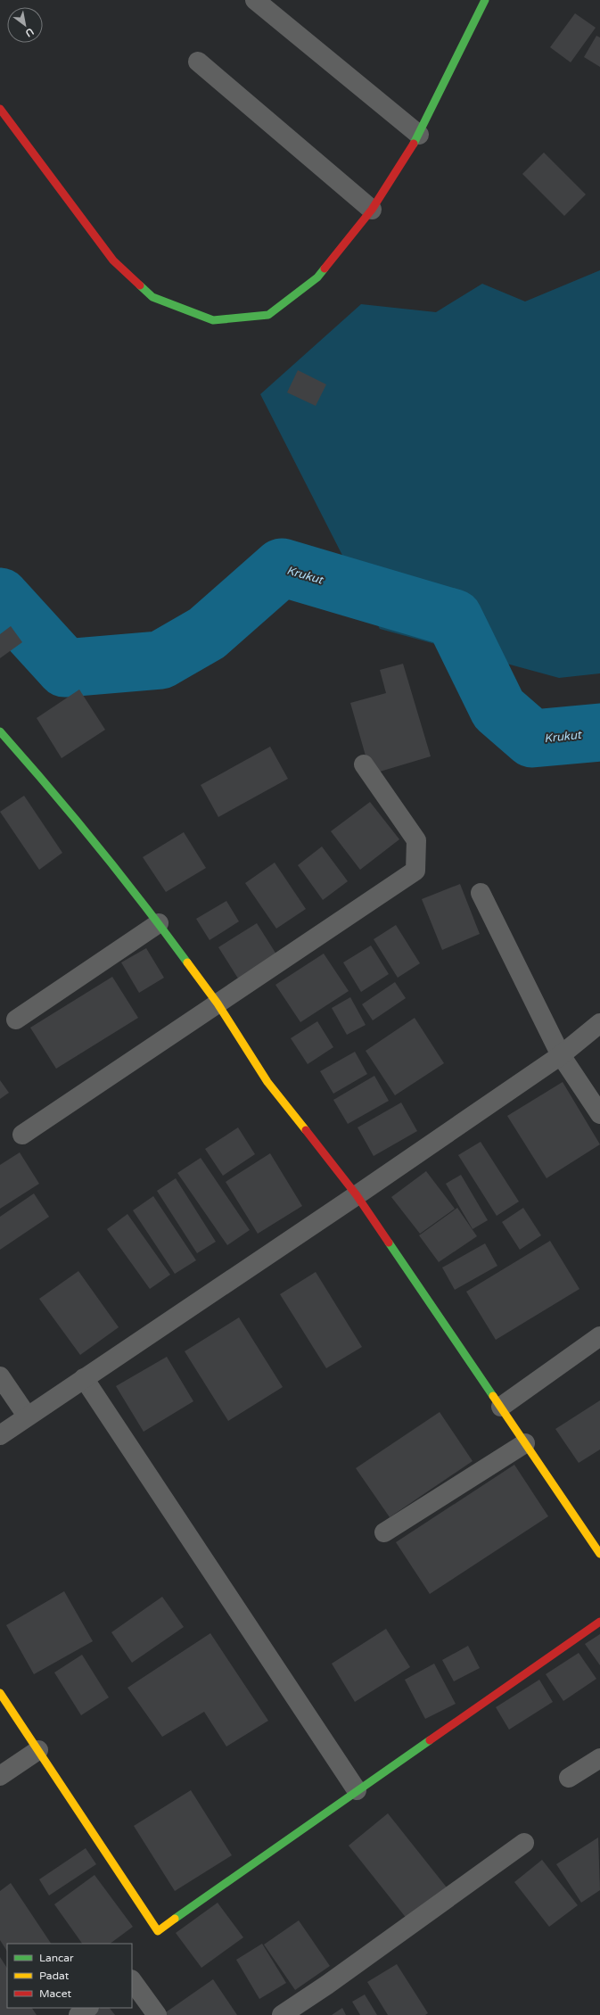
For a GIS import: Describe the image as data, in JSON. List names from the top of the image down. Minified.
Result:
{"water":["Krukut"],"legend":["Lancar","Padat","Macet"],"north":"bottom right"}
